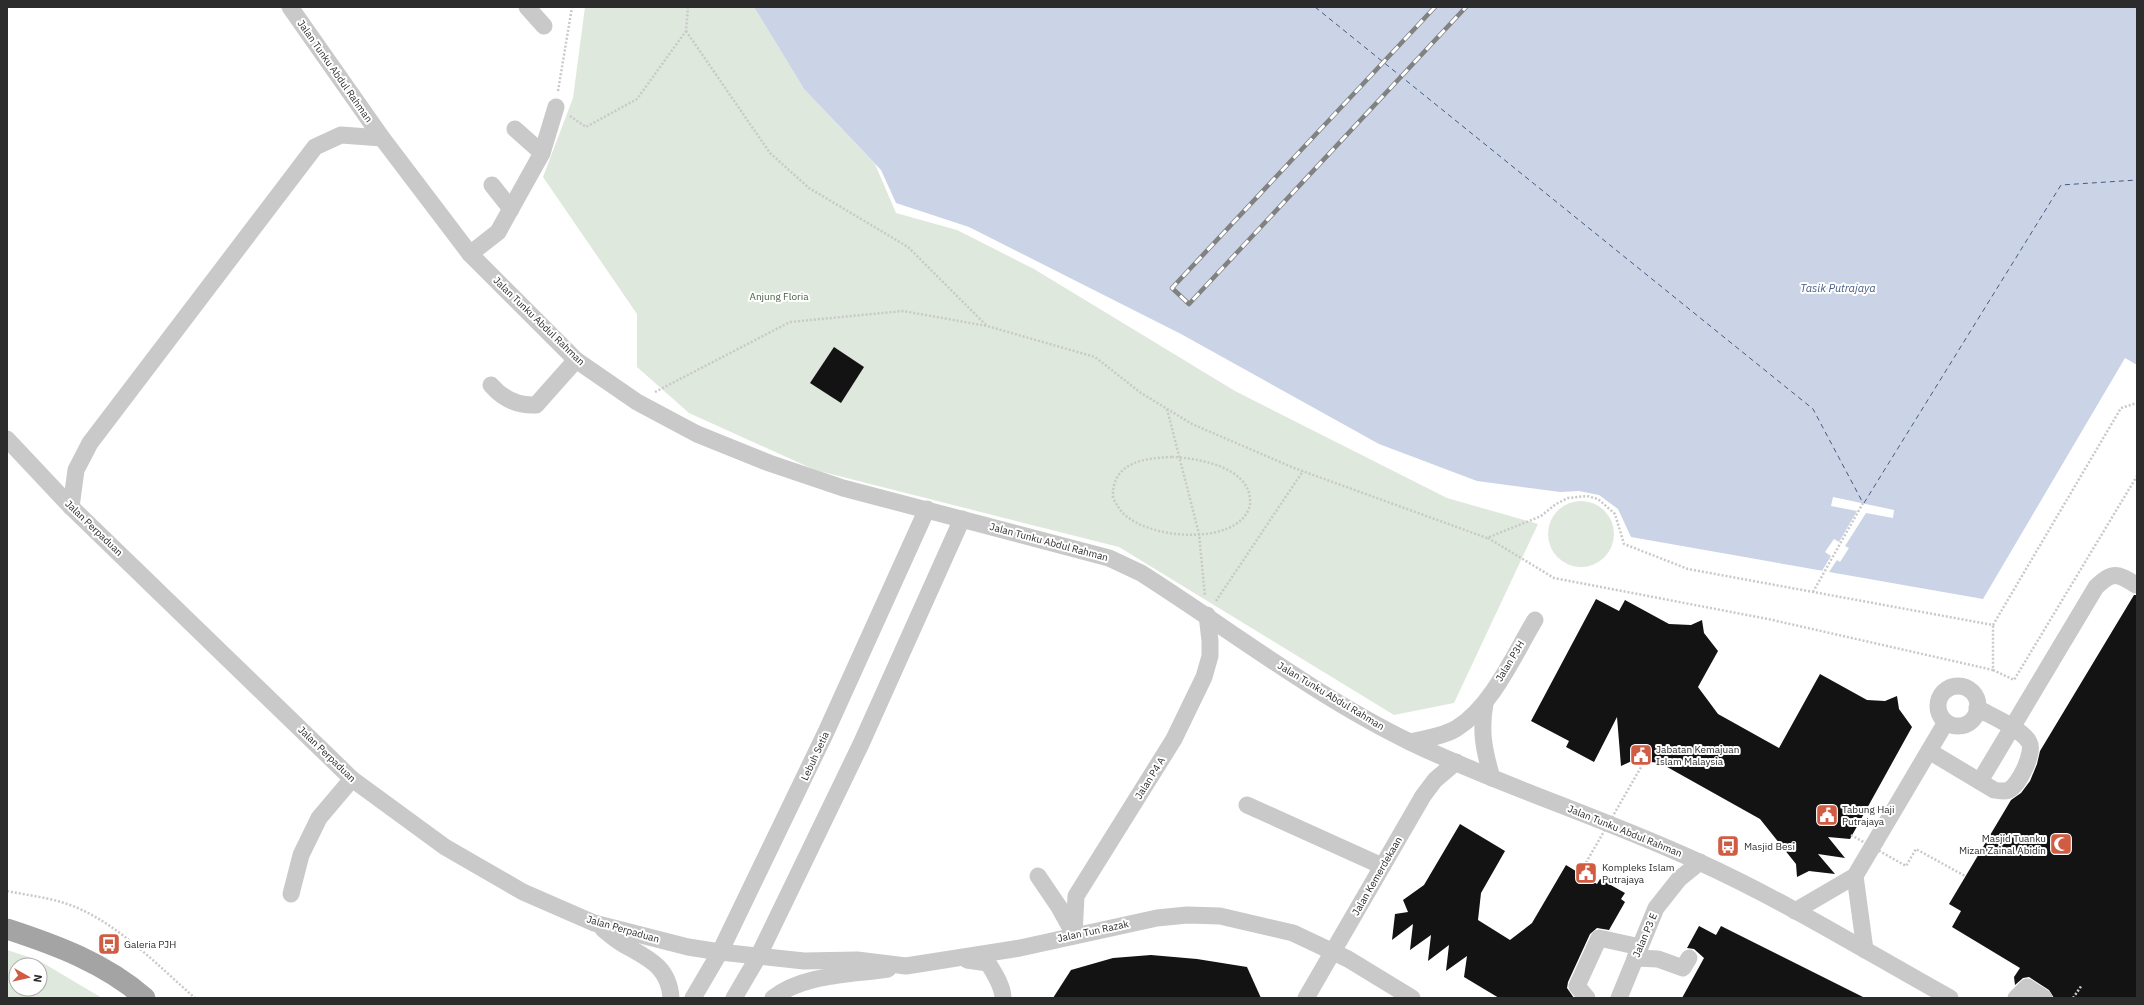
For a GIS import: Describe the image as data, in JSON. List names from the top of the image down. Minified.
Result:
{"streets":{"street":["Jalan Tunku Abdul Rahman","Jalan Perpaduan","Jalan P3H","Lebuh Setia","Jalan P4 A","Jalan Kemerdekaan","Jalan Tun Razak","Jalan P3 E"]},"crossings":[["Jalan Tunku Abdul Rahman","Jalan P3H"],["Jalan Tunku Abdul Rahman","Lebuh Setia"],["Jalan Tunku Abdul Rahman","Jalan P4 A"],["Jalan Tunku Abdul Rahman","Jalan Kemerdekaan"],["Jalan Tunku Abdul Rahman","Jalan P3 E"],["Jalan Perpaduan","Lebuh Setia"],["Jalan Perpaduan","Jalan Tun Razak"],["Jalan P4 A","Jalan Tun Razak"],["Jalan Kemerdekaan","Jalan Tun Razak"]],"water":["Tasik Putrajaya"],"parks":["Anjung Floria"],"places":{"public building":["Jabatan Kemajuan Islam Malaysia","Tabung Haji Putrajaya","Kompleks Islam Putrajaya"],"mosque":["Masjid Tuanku Mizan Zainal Abidin"],"bus stop":["Masjid Besi","Galeria PJH"]},"north":"right"}
